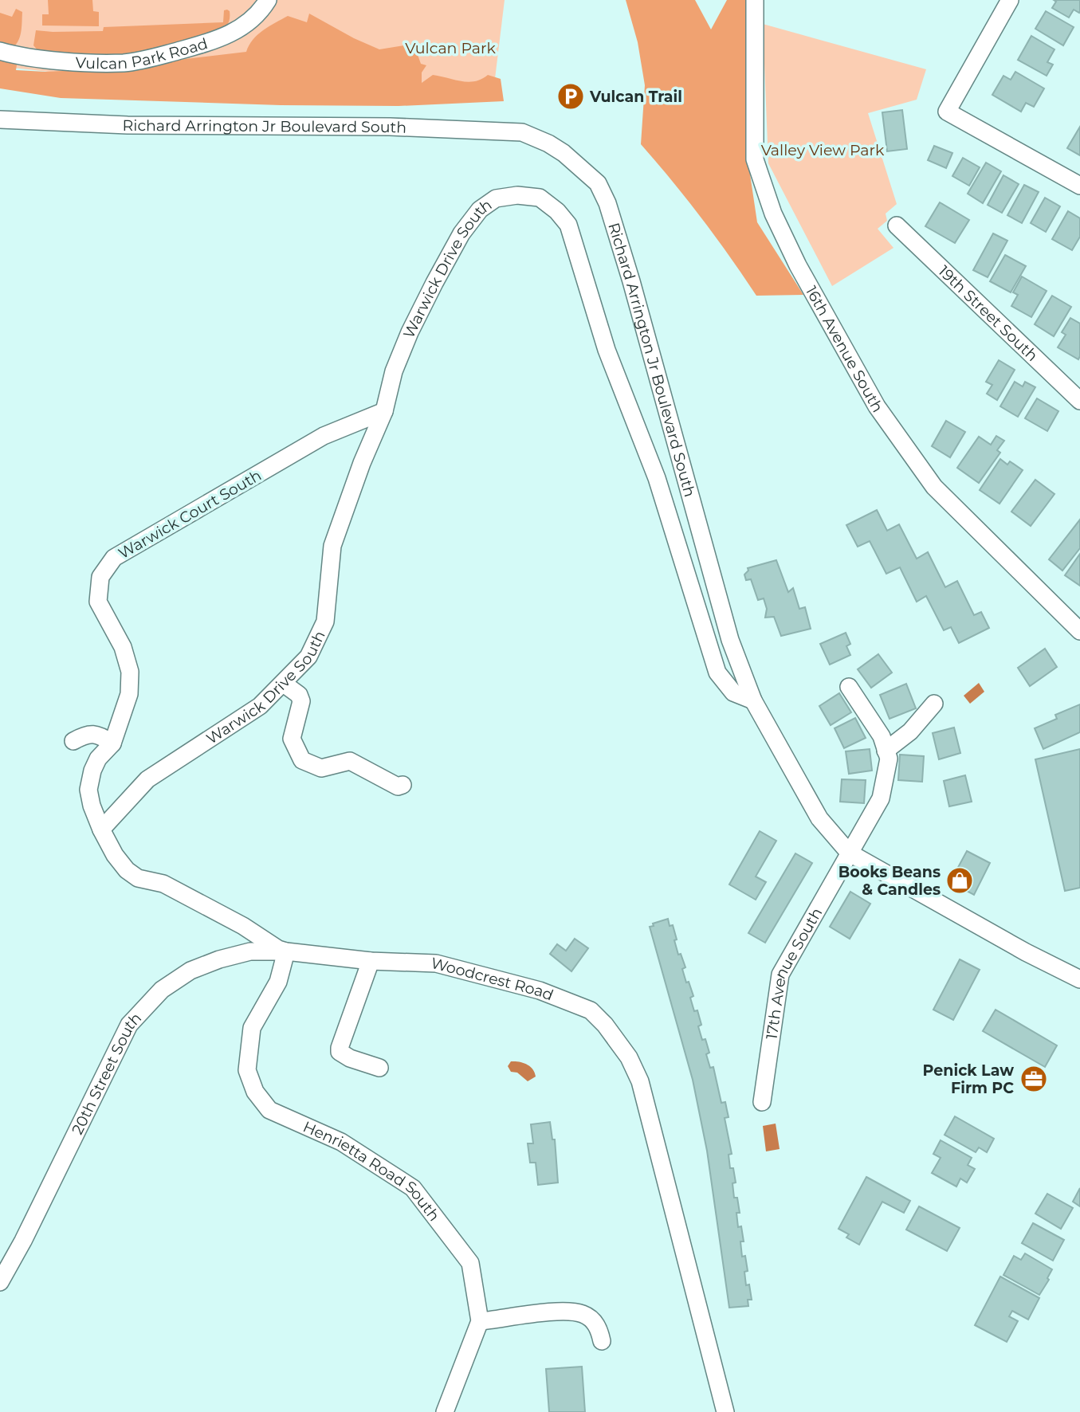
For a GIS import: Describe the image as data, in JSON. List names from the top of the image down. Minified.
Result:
{"streets":{"street":["Vulcan Park Road","Richard Arrington Jr Boulevard South","Warwick Drive South","19th Street South","16th Avenue South","Warwick Court South","17th Avenue South","Woodcrest Road","20th Street South","Henrietta Road South"]},"crossings":[["Richard Arrington Jr Boulevard South","Warwick Drive South"],["Richard Arrington Jr Boulevard South","17th Avenue South"],["Warwick Drive South","Warwick Court South"],["Warwick Drive South","Woodcrest Road"],["Warwick Court South","Woodcrest Road"],["Woodcrest Road","20th Street South"],["Woodcrest Road","Henrietta Road South"],["20th Street South","Henrietta Road South"]],"parks":["Vulcan Park","Valley View Park"],"places":{"parking":["Vulcan Trail"],"shop":["Books Beans & Candles"],"office":["Penick Law Firm PC"]}}
